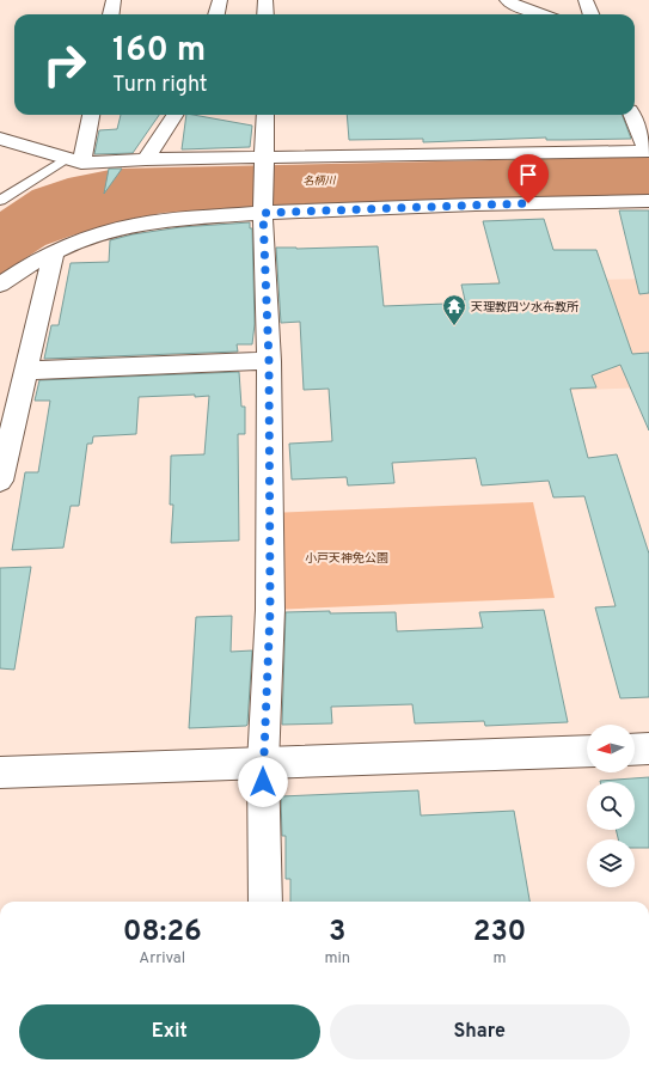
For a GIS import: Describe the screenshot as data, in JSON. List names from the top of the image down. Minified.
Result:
{"water":["名柄川"],"parks":["小戸天神免公園"],"places":{"temple":["天理教四ツ水布教所"]},"north":"left","page":{"turn":["160 m","Turn right"],"eta":["08:26","Arrival","3","min","230","m"],"buttons":["Exit","Share"]}}
